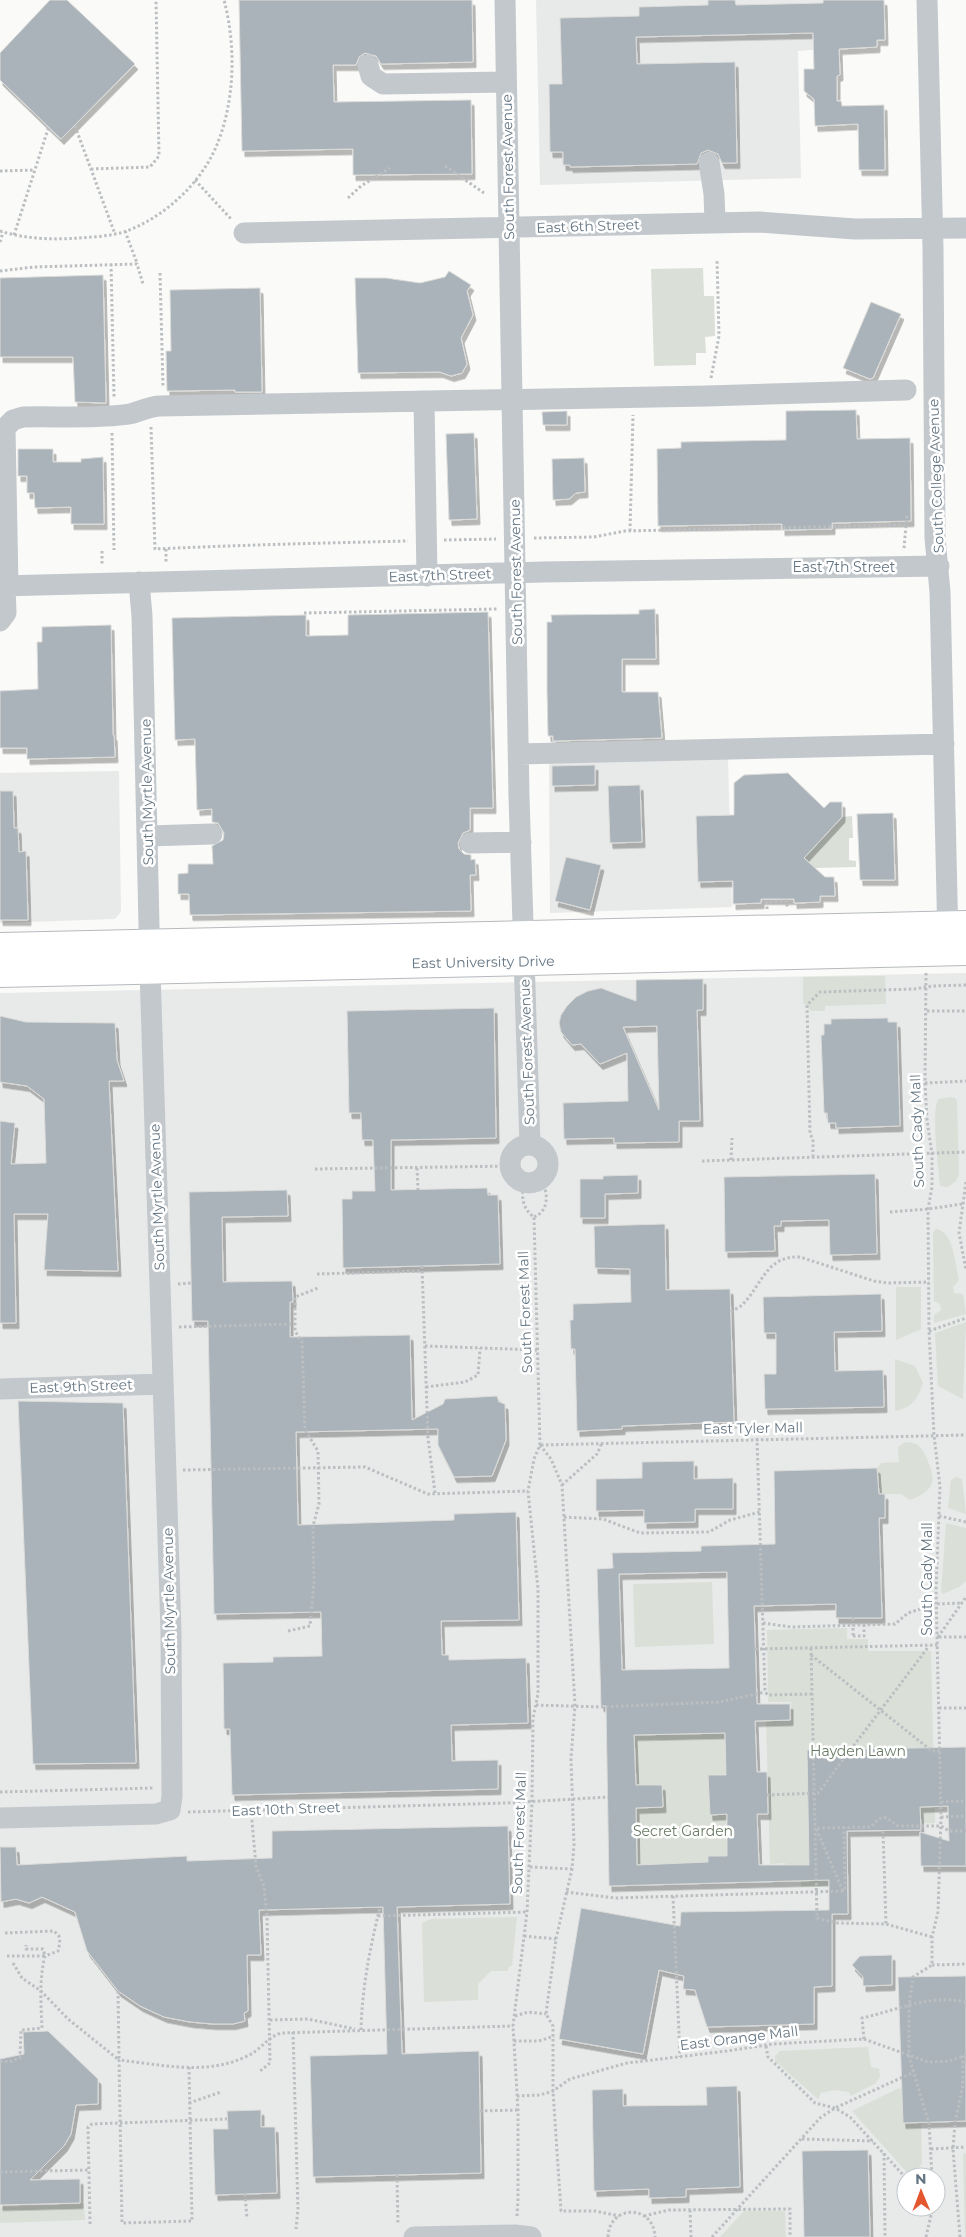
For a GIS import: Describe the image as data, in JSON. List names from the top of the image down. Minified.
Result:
{"streets":{"main road":["East University Drive"],"street":["South Forest Avenue","East 6th Street","South College Avenue","East 7th Street","South Myrtle Avenue","East 9th Street"],"path":["South Cady Mall","South Forest Mall","East Tyler Mall","East 10th Street","East Orange Mall"]},"crossings":[["South Forest Avenue","East 6th Street"],["South Forest Avenue","East 7th Street"],["South Forest Avenue","East University Drive"],["South Forest Avenue","South Forest Mall"],["East 6th Street","South College Avenue"],["South College Avenue","East 7th Street"],["South College Avenue","East University Drive"],["East 7th Street","South Myrtle Avenue"],["South Myrtle Avenue","East University Drive"],["South Myrtle Avenue","East 9th Street"],["South Myrtle Avenue","East 10th Street"],["South Cady Mall","East Tyler Mall"],["South Forest Mall","East Tyler Mall"],["South Forest Mall","East 10th Street"],["South Forest Mall","East Orange Mall"]],"parks":["Hayden Lawn","Secret Garden"],"north":"top"}
